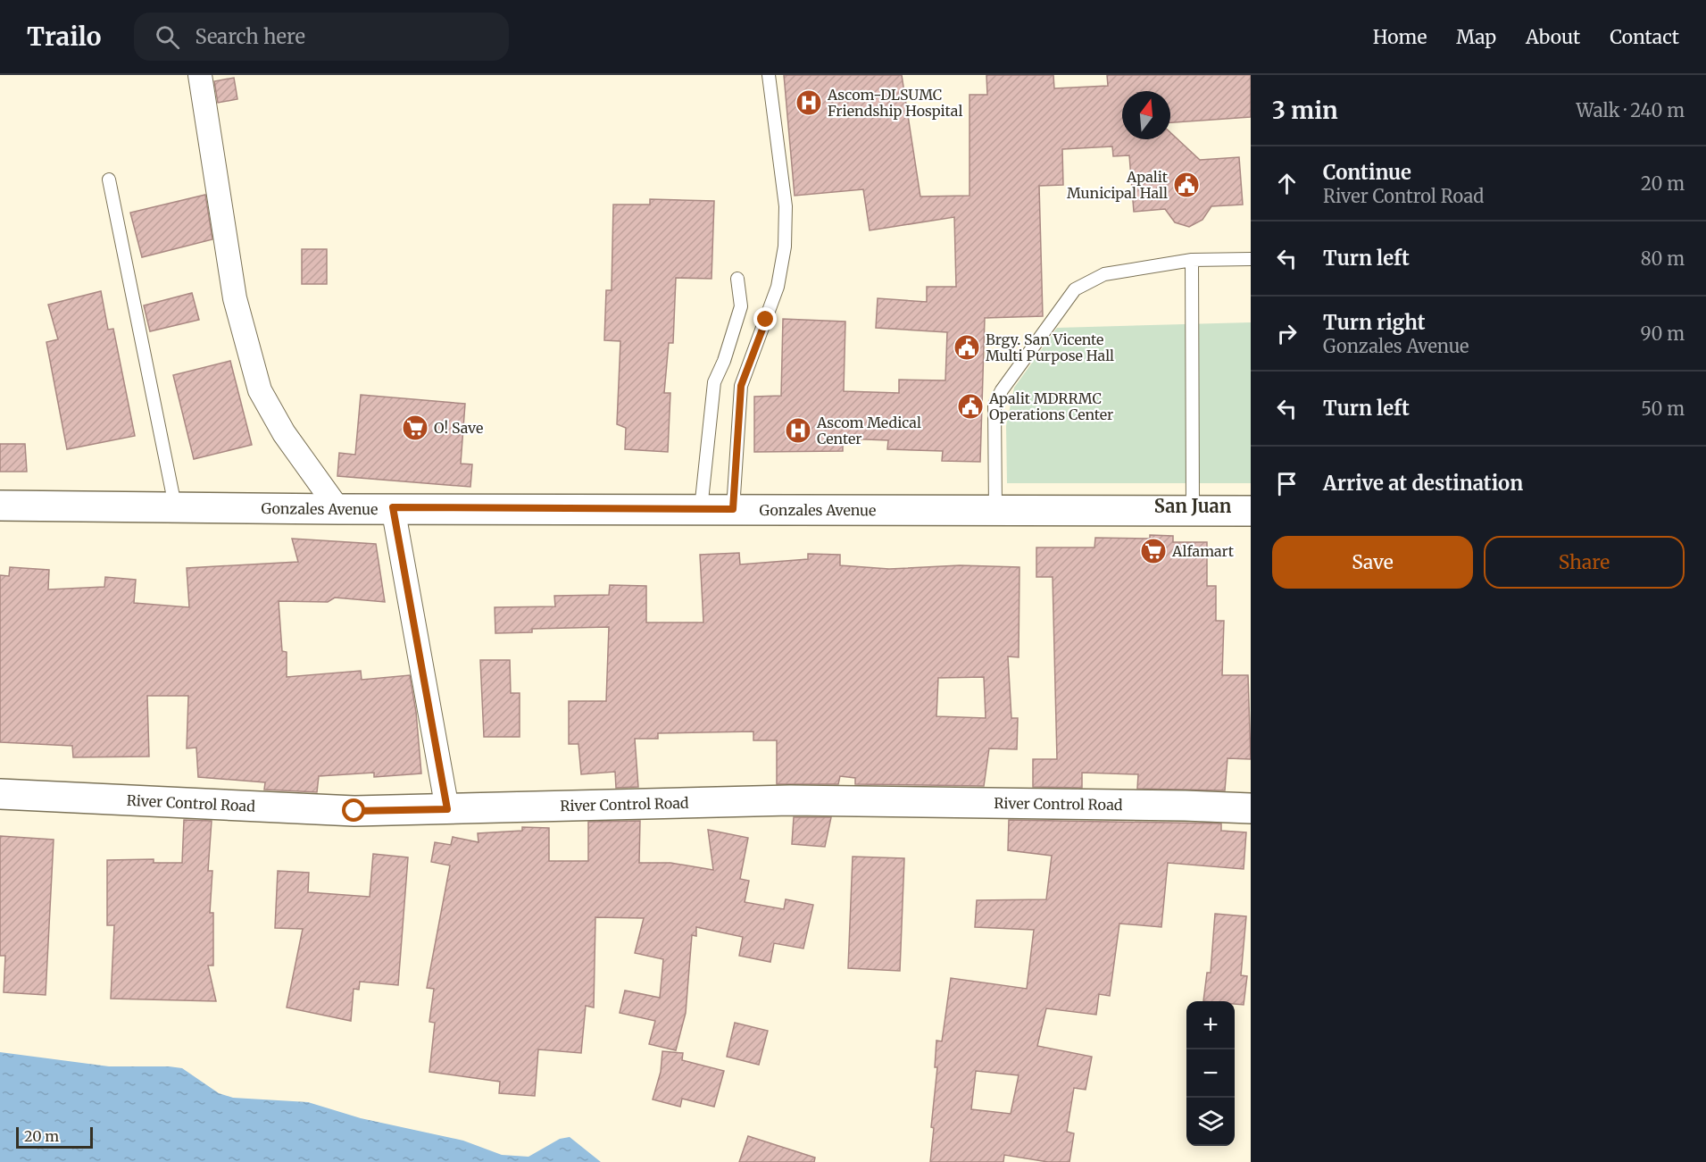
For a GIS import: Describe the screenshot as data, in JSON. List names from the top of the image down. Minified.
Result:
{"streets":{"main road":["Gonzales Avenue","River Control Road"]},"districts":["San Juan"],"places":{"hospital":["Ascom-DLSUMC Friendship Hospital","Ascom Medical Center"],"public building":["Apalit Municipal Hall","Brgy. San Vicente Multi Purpose Hall","Apalit MDRRMC Operations Center"],"supermarket":["O! Save","Alfamart"]},"scale_bar":"20 m","north":"top","page":{"header":"Trailo","search":"Search here","nav":["Home","Map","About","Contact"],"heading":["3 min","Walk · 240 m"],"list":[["Continue","River Control Road","20 m"],["Turn left","80 m"],["Turn right","Gonzales Avenue","90 m"],["Turn left","50 m"],"Arrive at destination"],"buttons":["Save","Share"],"map_buttons":["+","−"],"scale":"20 m"}}
